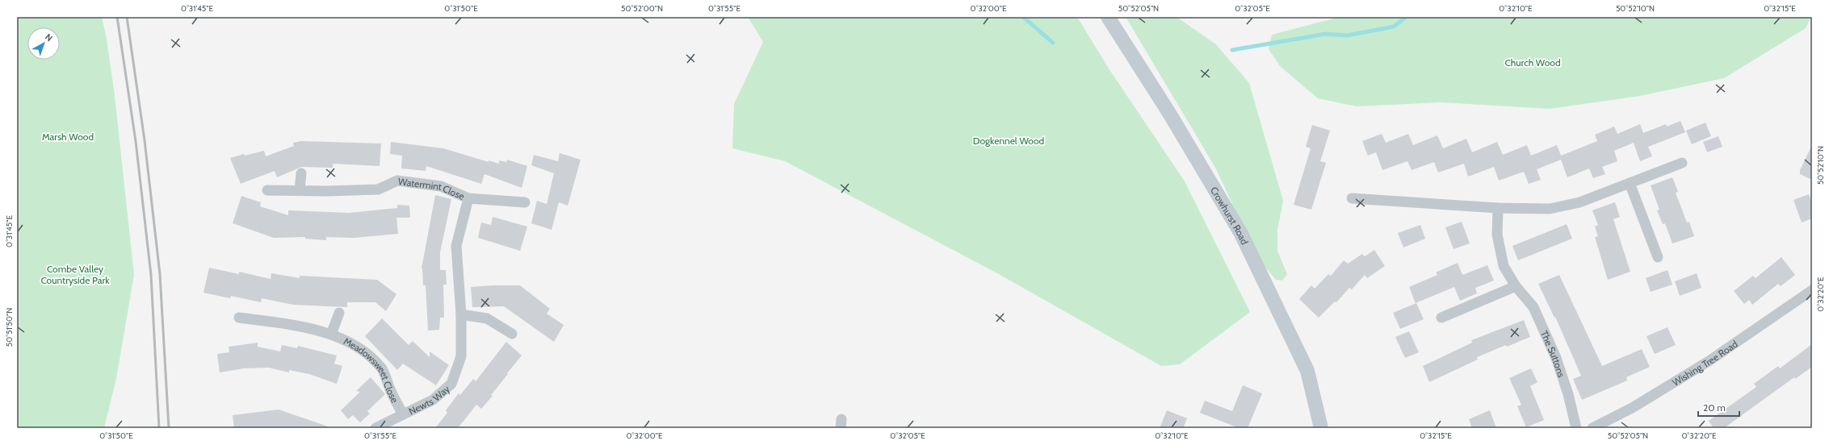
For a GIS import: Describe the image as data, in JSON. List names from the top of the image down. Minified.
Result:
{"streets":{"main road":["Crowhurst Road"],"street":["Watermint Close","The Suttons","Wishing Tree Road","Meadowsweet Close","Newts Way"]},"crossings":[["Watermint Close","Newts Way"],["Meadowsweet Close","Newts Way"]],"parks":["Church Wood","Marsh Wood","Dogkennel Wood","Combe Valley Countryside Park"],"scale_bar":"20 m","north":"top right","coordinates":["0°31'45\"E","0°31'50\"E","50°52'00\"N","0°31'55\"E","0°32'00\"E","50°52'05\"N","0°32'05\"E","0°32'10\"E","50°52'10\"N","0°32'15\"E","0°32'20\"E","50°51'50\"N"]}
